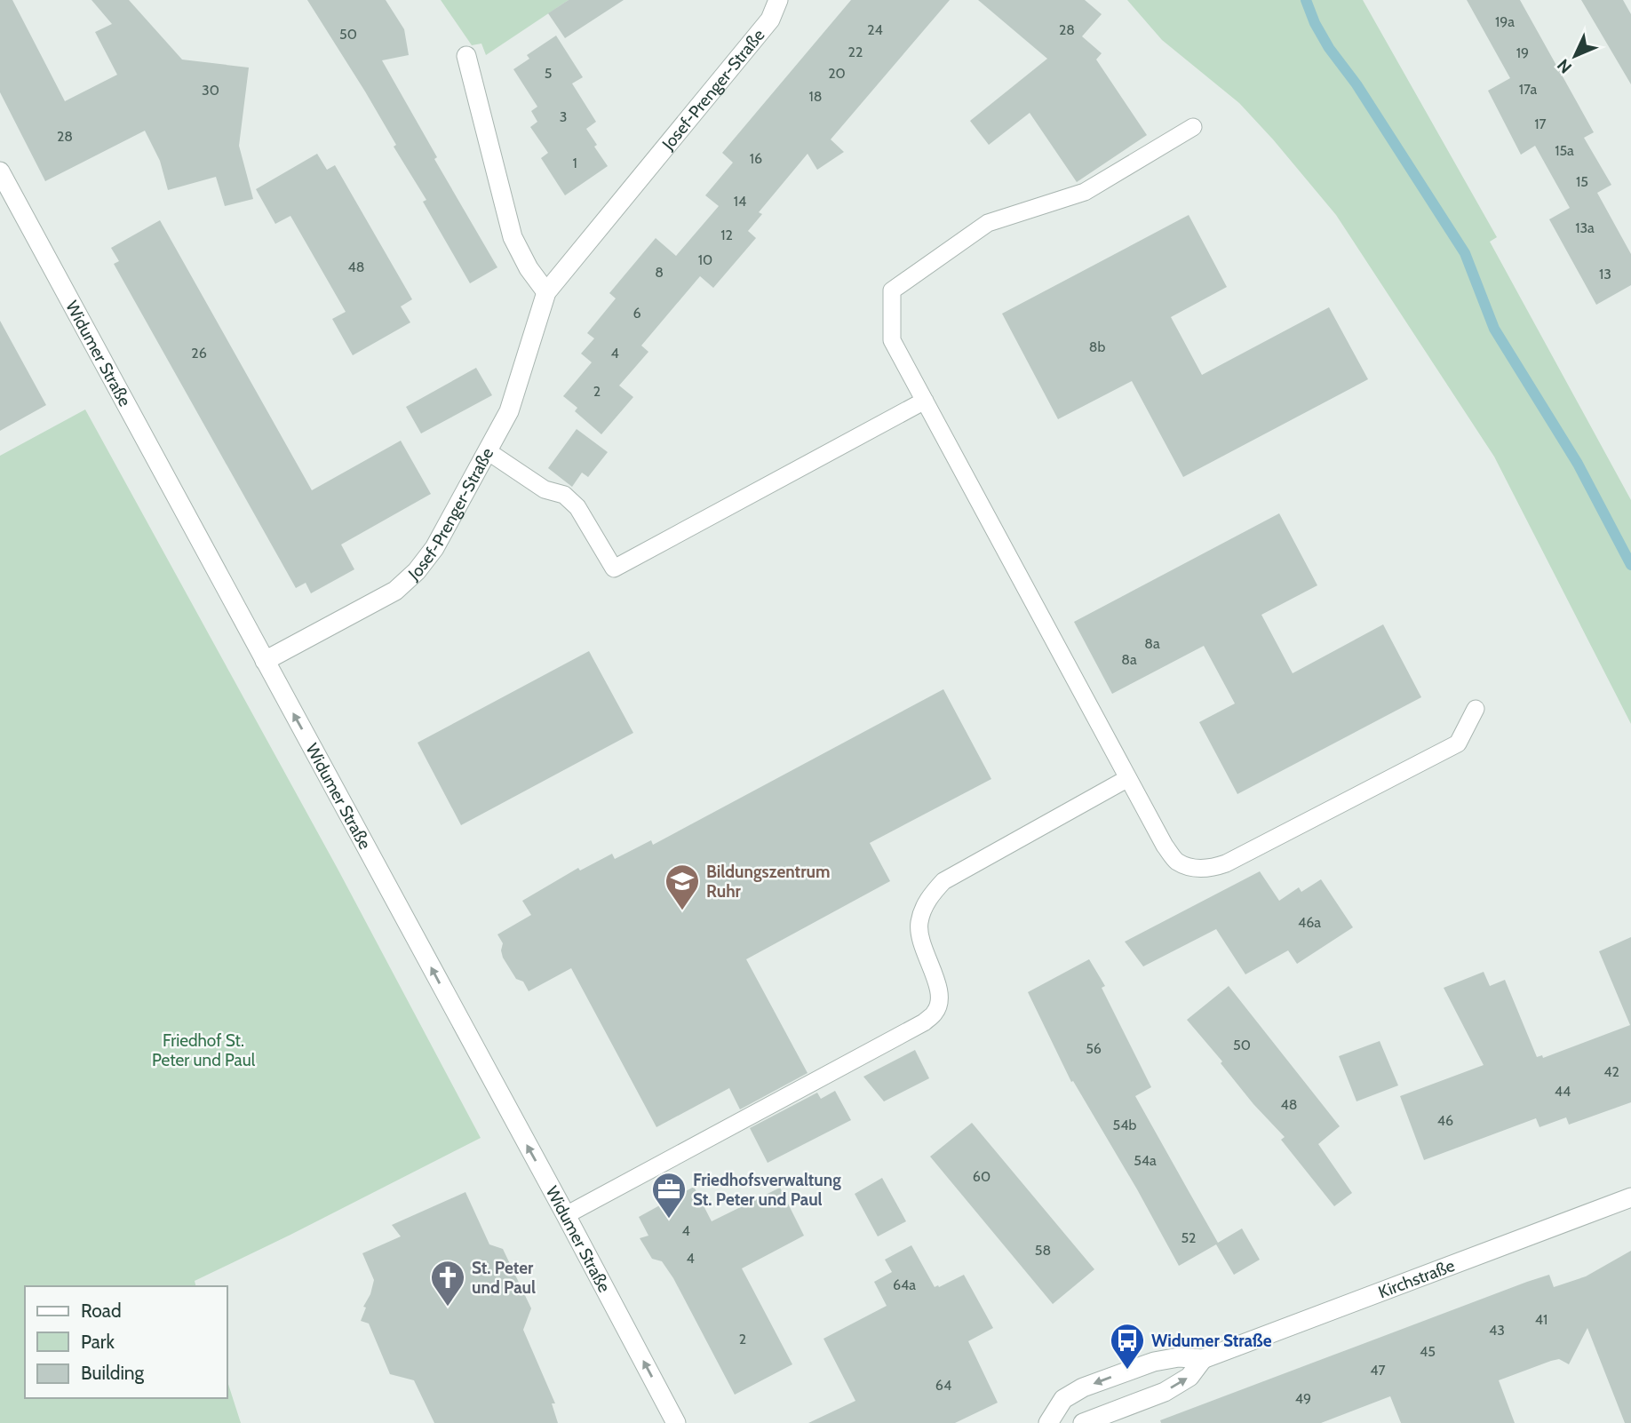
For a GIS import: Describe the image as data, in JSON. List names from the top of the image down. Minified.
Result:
{"streets":{"street":["Josef-Prenger-Straße","Widumer Straße","Kirchstraße"]},"crossings":[["Josef-Prenger-Straße","Widumer Straße"]],"one_way":["Widumer Straße"],"parks":["Friedhof St. Peter und Paul"],"places":{"school or university":["Bildungszentrum Ruhr"],"office":["Friedhofsverwaltung St. Peter und Paul"],"church":["St. Peter und Paul"],"bus stop":["Widumer Straße"]},"house_numbers":["19a","24","28","50","22","19","5","20","17a","30","18","3","17","28","15a","16","1","15","14","13a","12","10","48","8","13","6","8b","26","4","2","8a","8a","46a","50","56","42","44","48","46","54b","54a","60","4","52","58","4","64a","41","43","2","45","47","64","49"],"legend":["Road","Park","Building"],"north":"bottom left"}
